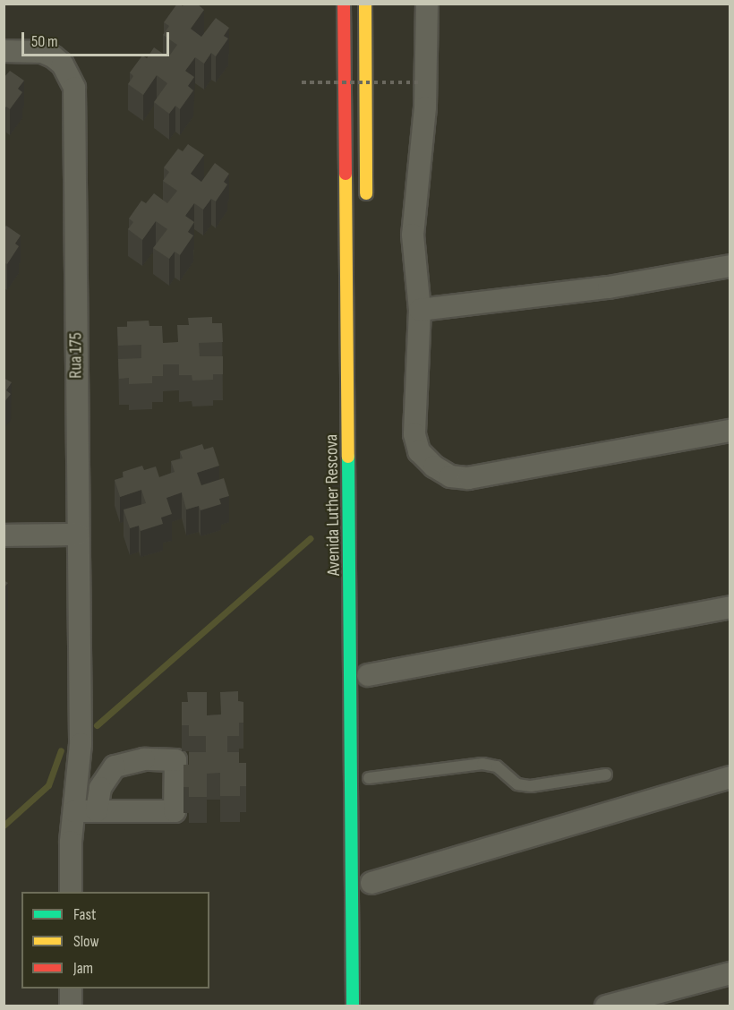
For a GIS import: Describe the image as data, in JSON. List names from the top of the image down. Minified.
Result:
{"streets":{"main road":["Avenida Luther Rescova"],"street":["Rua 175"]},"legend":["Fast","Slow","Jam"],"scale_bar":"50 m"}
